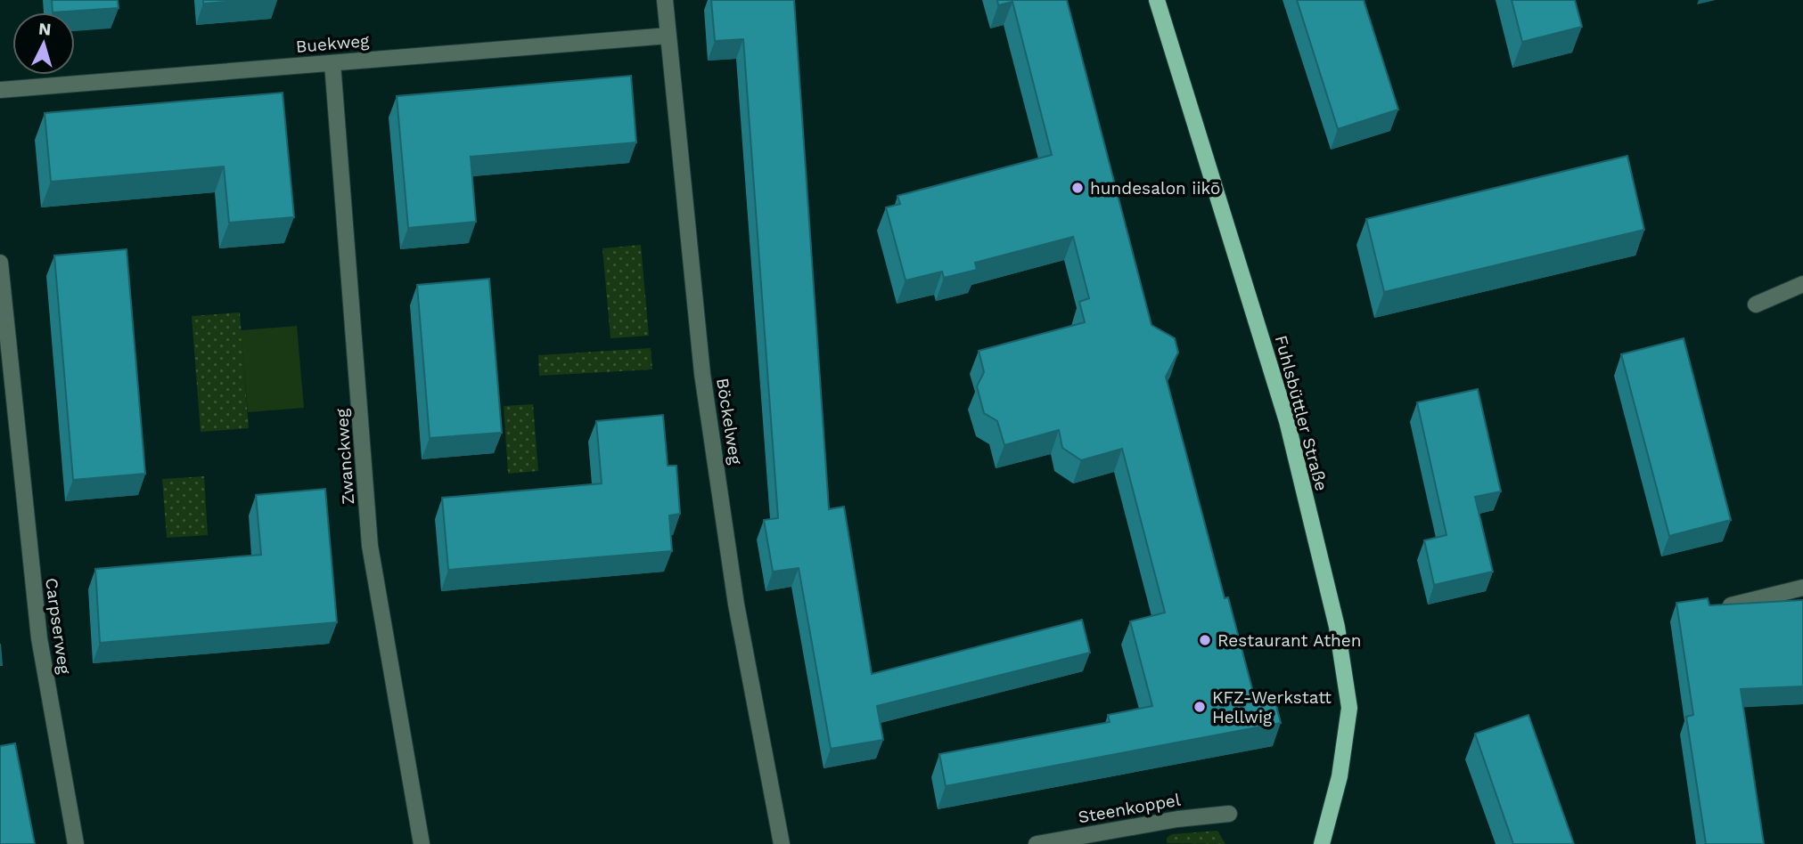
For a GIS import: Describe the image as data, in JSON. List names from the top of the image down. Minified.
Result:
{"streets":{"main road":["Fuhlsbüttler Straße"],"street":["Buekweg","Böckelweg","Zwanckweg","Carpserweg","Steenkoppel"]},"crossings":[["Buekweg","Böckelweg"],["Buekweg","Zwanckweg"]],"places":["hundesalon iikō","Restaurant Athen","KFZ-Werkstatt Hellwig"],"north":"top"}
